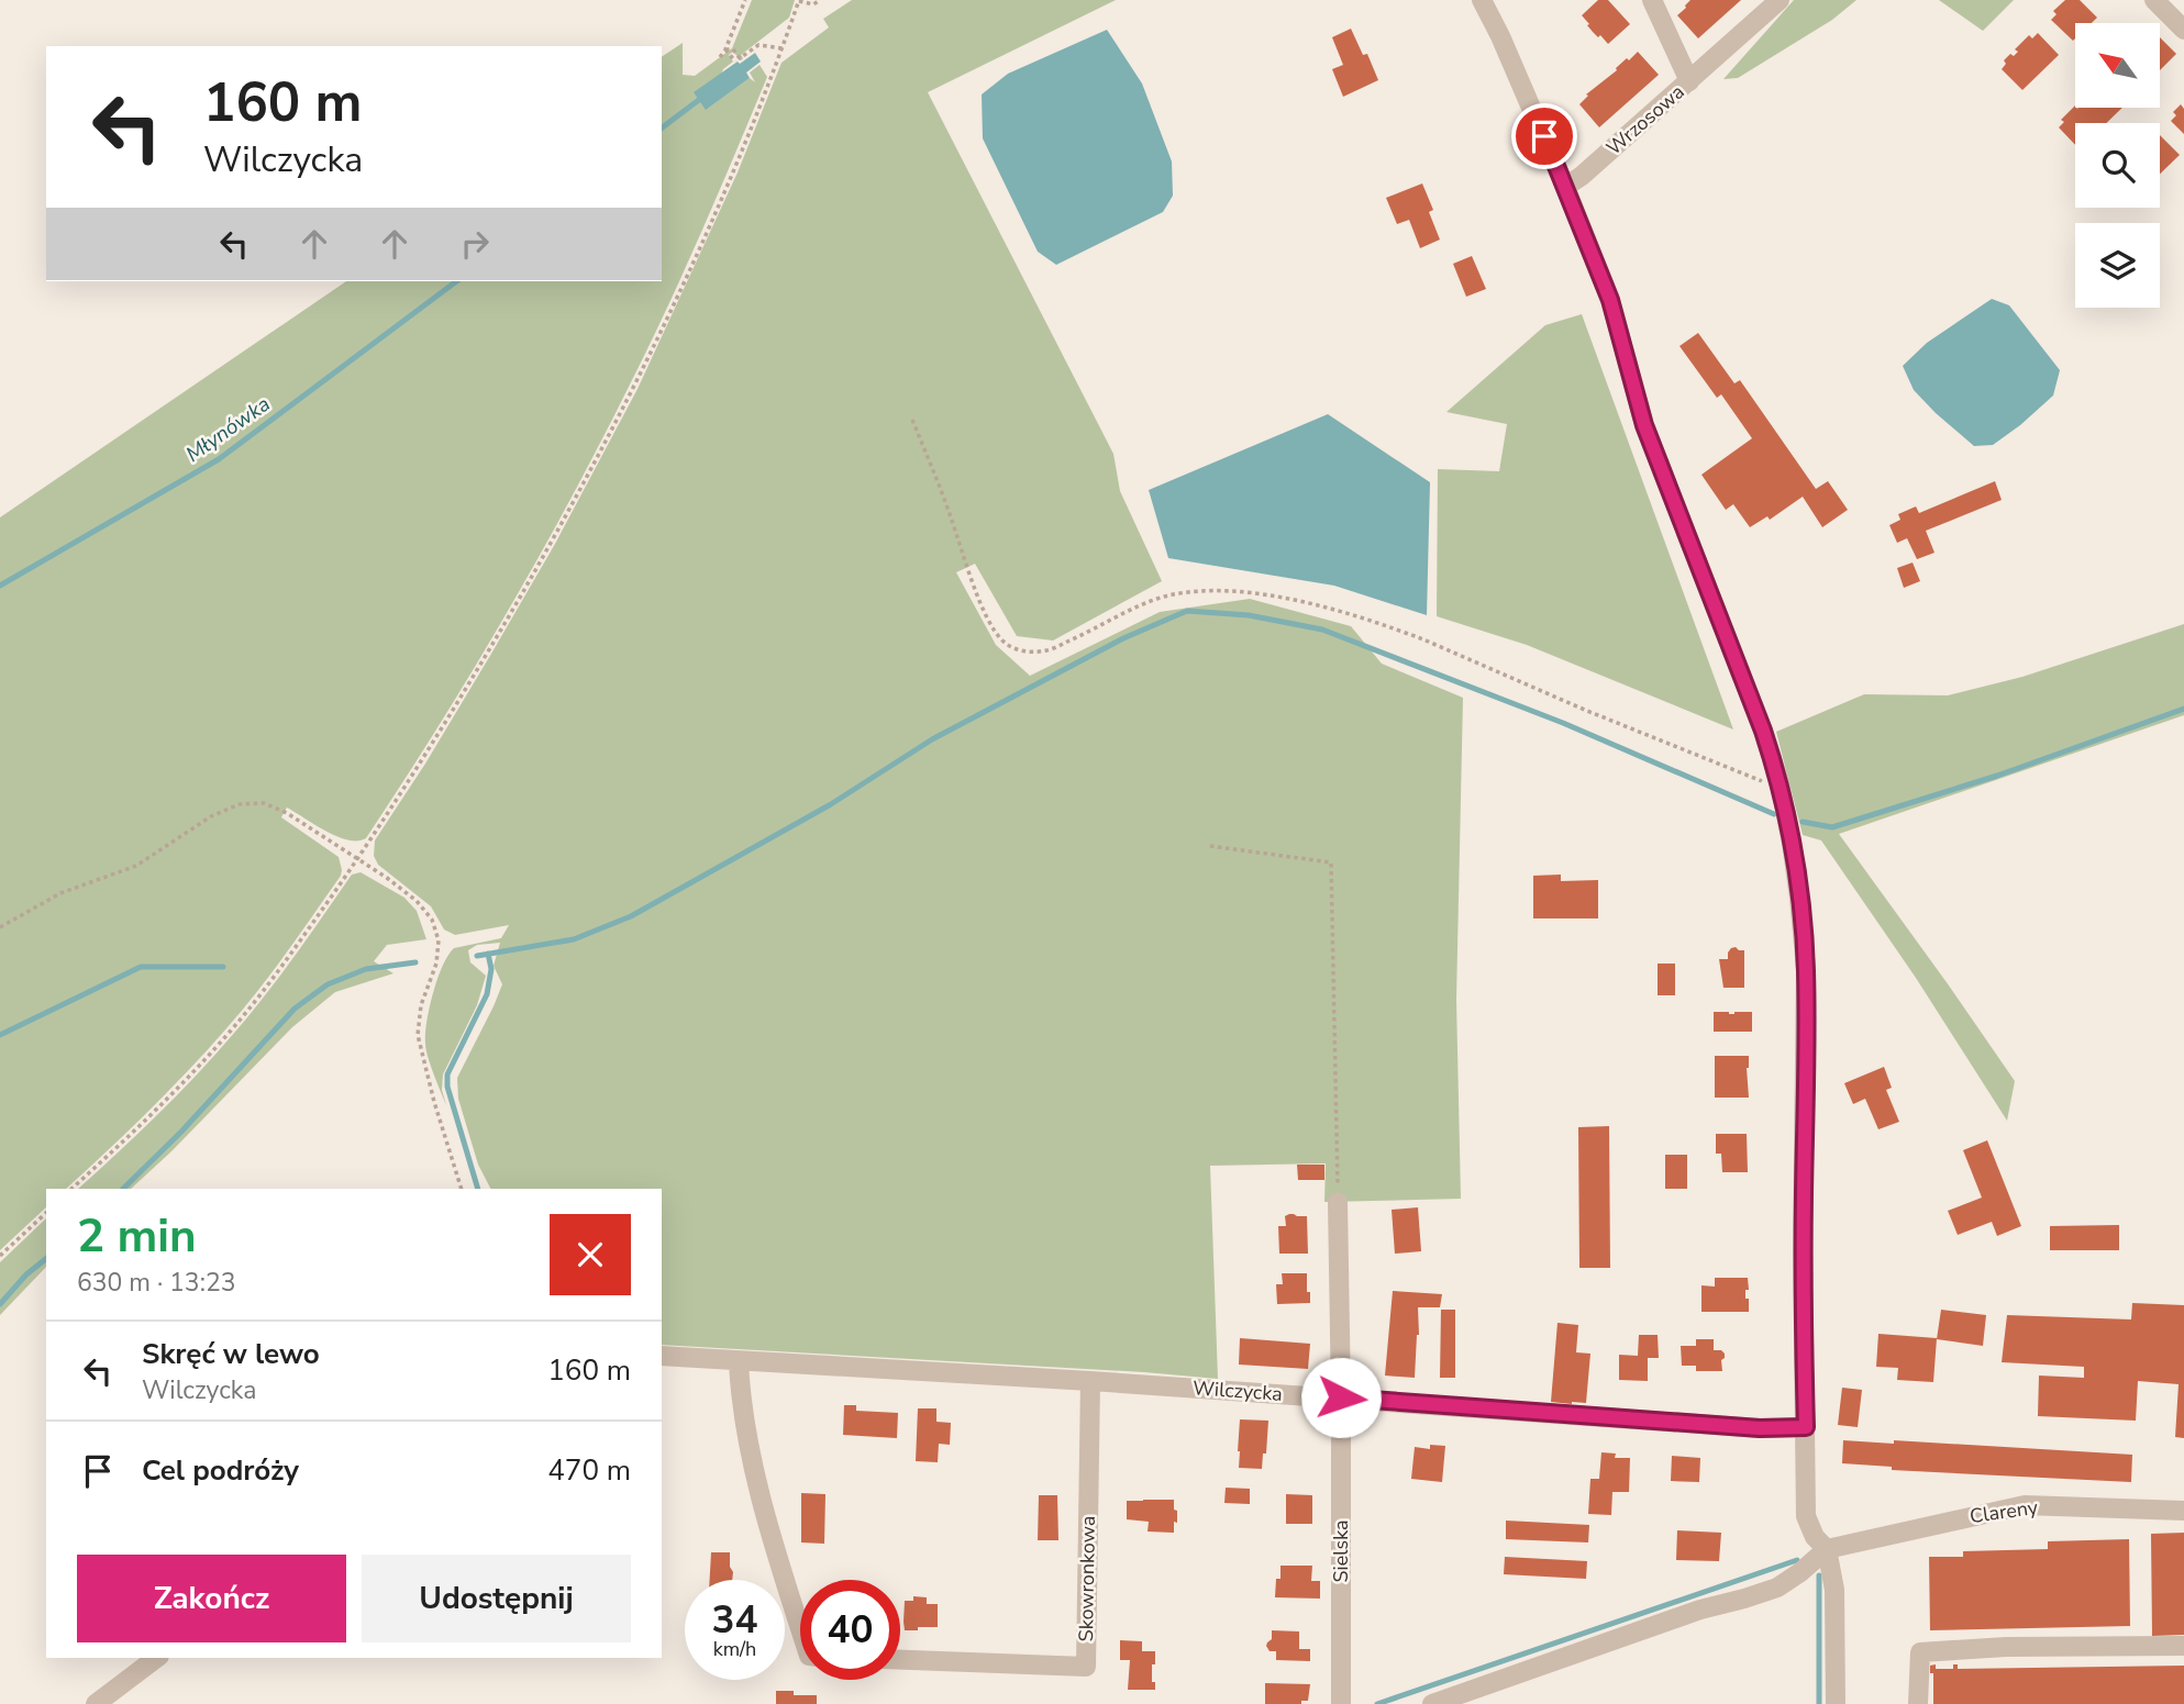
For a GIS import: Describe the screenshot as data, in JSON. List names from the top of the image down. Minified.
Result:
{"streets":{"street":["Wrzosowa","Wilczycka","Clareny","Sielska","Skowronkowa"]},"crossings":[["Wilczycka","Sielska"],["Wilczycka","Skowronkowa"]],"water":["Młynówka"],"north":"top left","page":{"turn":["160 m","Wilczycka"],"heading":["2 min","630 m · 13:23"],"list":[{"name":"Skręć w lewo","note":"Wilczycka","value":"160 m"},{"name":"Cel podróży","value":"470 m"}],"buttons":["Zakończ","Udostępnij"],"speed":"34 km/h","limit":"40"}}
